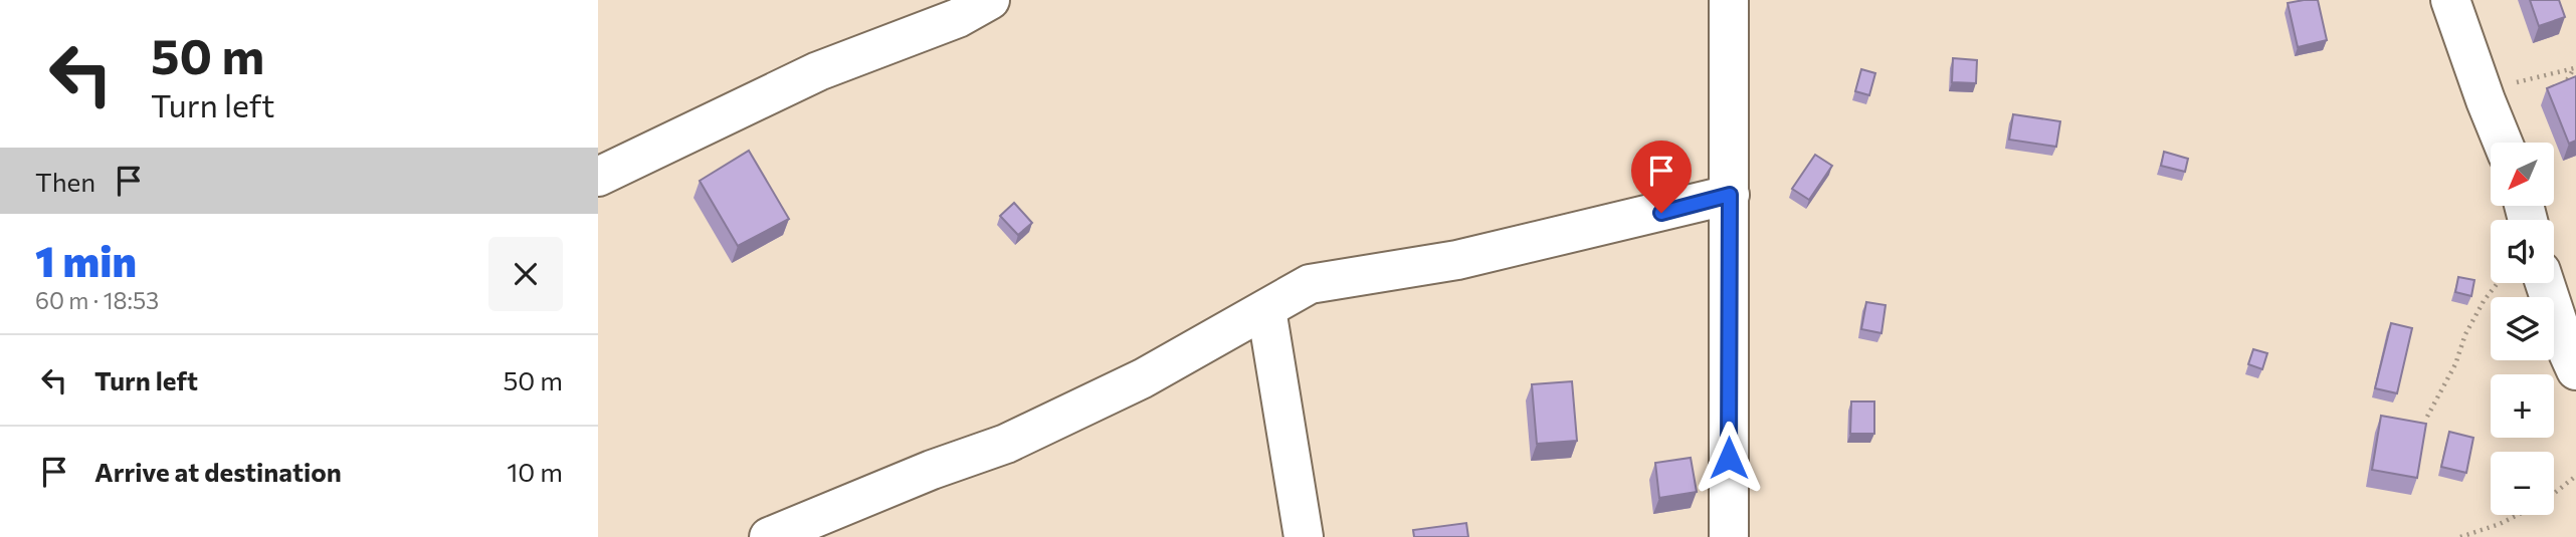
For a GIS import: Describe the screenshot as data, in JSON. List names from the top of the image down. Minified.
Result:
{"north":"bottom left","page":{"turn":["50 m","Turn left"],"map_buttons":["+","−"],"then":"Then","heading":["1 min","60 m · 18:53"],"list":[{"name":"Turn left","value":"50 m"},{"name":"Arrive at destination","value":"10 m"}]}}
